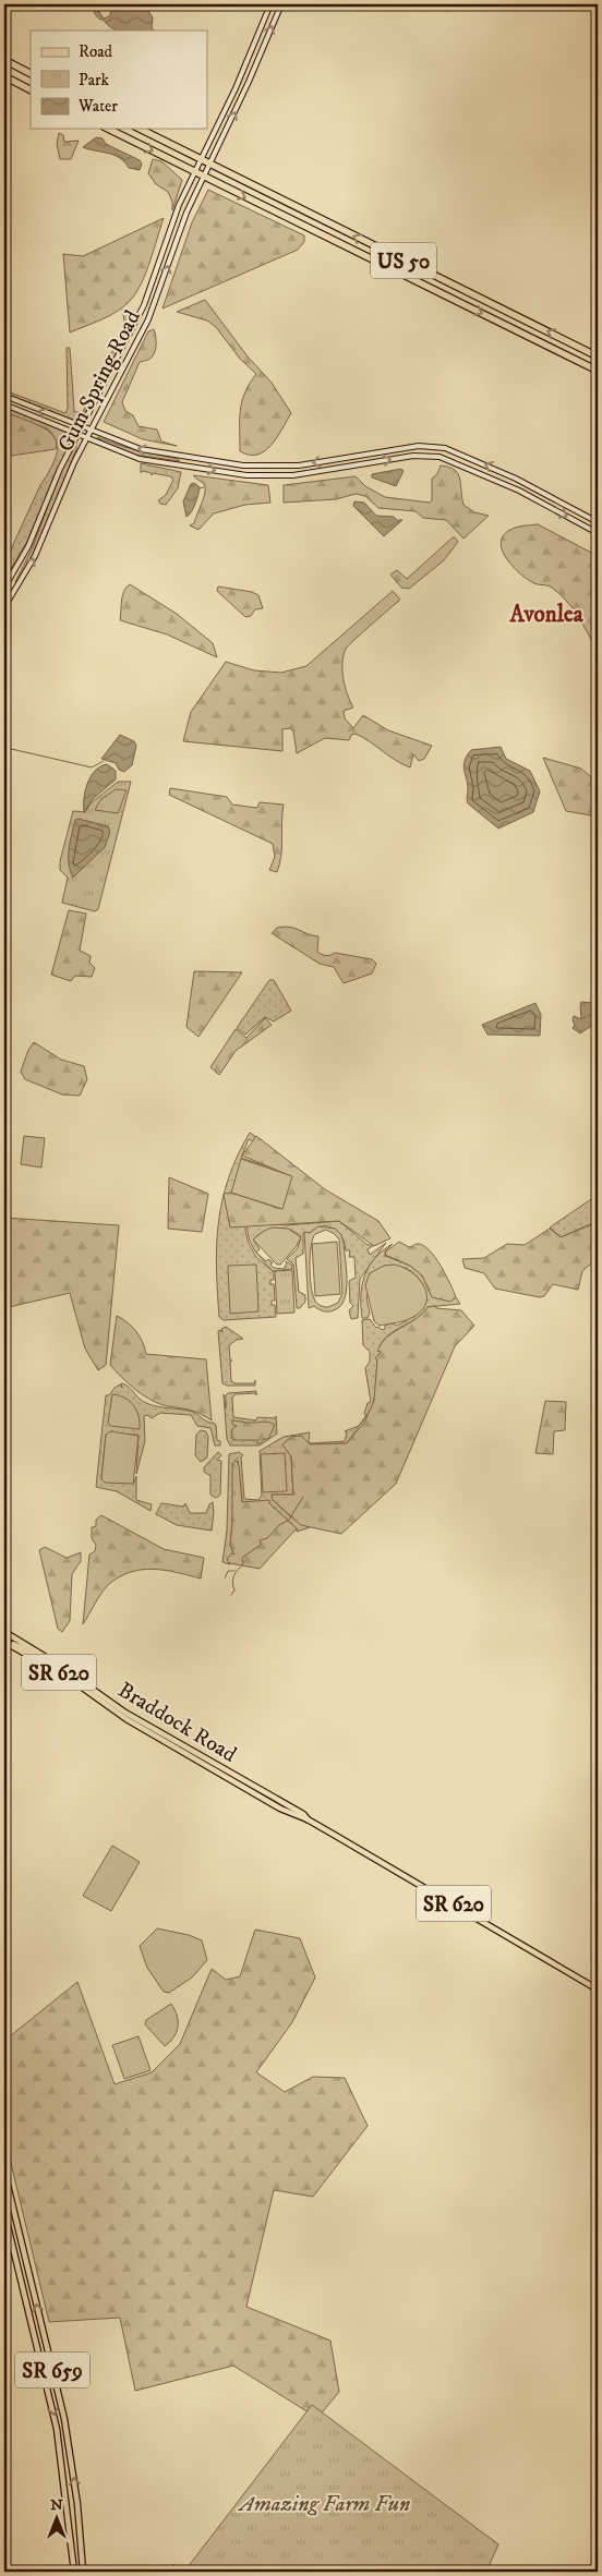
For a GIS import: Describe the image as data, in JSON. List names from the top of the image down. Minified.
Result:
{"streets":{"highway":["US 50"],"main road":["Gum Spring Road","SR 620","Braddock Road","SR 659"]},"crossings":[["US 50","Gum Spring Road"]],"districts":["Avonlea"],"parks":["Amazing Farm Fun"],"legend":["Road","Park","Water"],"north":"top"}
